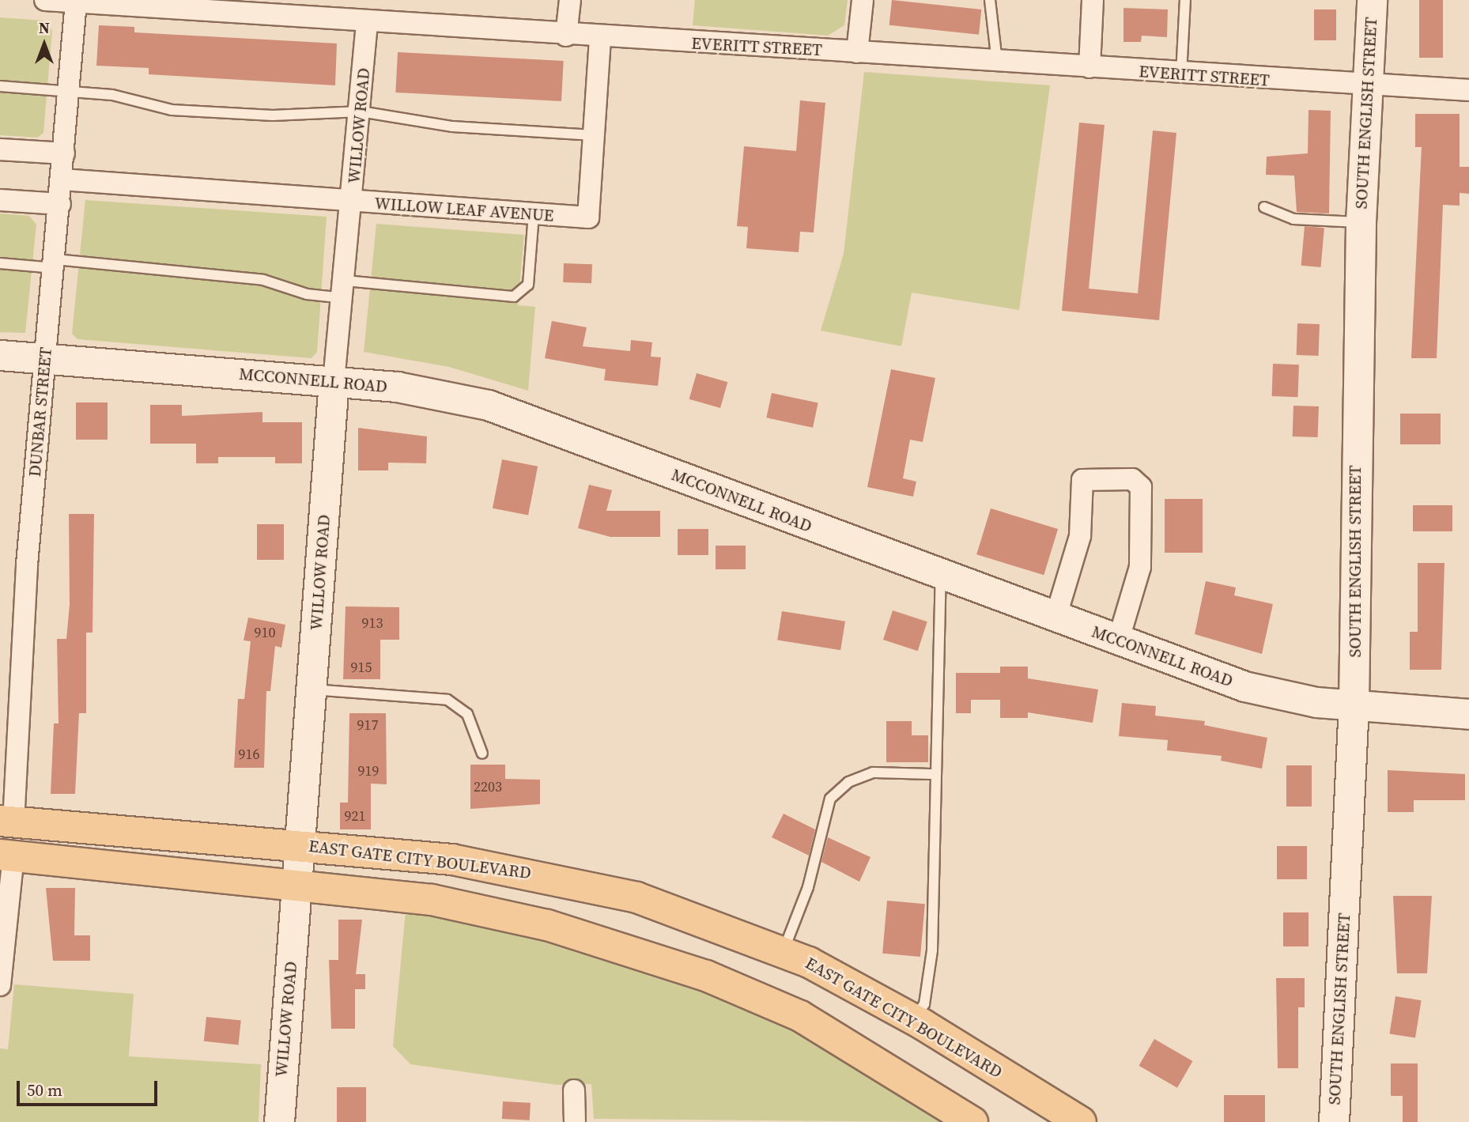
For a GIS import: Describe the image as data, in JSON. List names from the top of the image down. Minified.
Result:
{"streets":{"main road":["EAST GATE CITY BOULEVARD"],"street":["EVERITT STREET","SOUTH ENGLISH STREET","WILLOW ROAD","WILLOW LEAF AVENUE","MCCONNELL ROAD","DUNBAR STREET"]},"crossings":[["EVERITT STREET","SOUTH ENGLISH STREET"],["EVERITT STREET","WILLOW ROAD"],["EVERITT STREET","WILLOW LEAF AVENUE"],["EVERITT STREET","DUNBAR STREET"],["SOUTH ENGLISH STREET","MCCONNELL ROAD"],["WILLOW ROAD","WILLOW LEAF AVENUE"],["WILLOW ROAD","MCCONNELL ROAD"],["WILLOW ROAD","EAST GATE CITY BOULEVARD"],["WILLOW LEAF AVENUE","DUNBAR STREET"],["MCCONNELL ROAD","DUNBAR STREET"],["DUNBAR STREET","EAST GATE CITY BOULEVARD"]],"house_numbers":["913","910","915","917","916","919","2203","921"],"scale_bar":"50 m","north":"top"}
